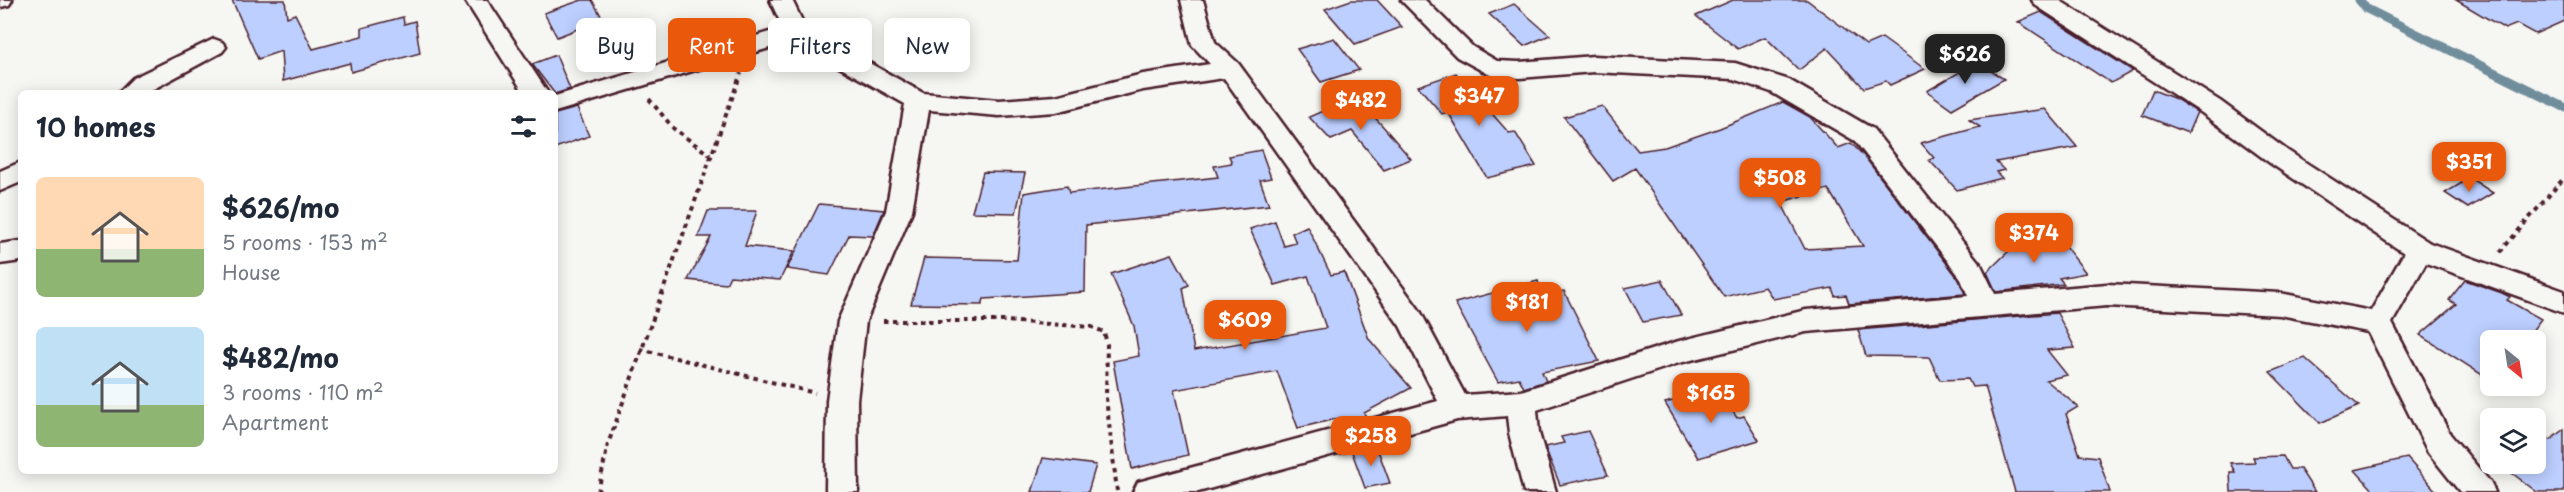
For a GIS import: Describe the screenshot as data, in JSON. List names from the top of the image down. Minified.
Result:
{"north":"bottom right","page":{"chip":["Buy","Rent","Filters","New"],"price":["$626","$347","$482","$351","$508","$374","$181","$609","$165","$258"],"heading":"10 homes","list":[{"name":"$626/mo","note":"5 rooms · 153 m² · House"},{"name":"$482/mo","note":"3 rooms · 110 m² · Apartment"}]}}
